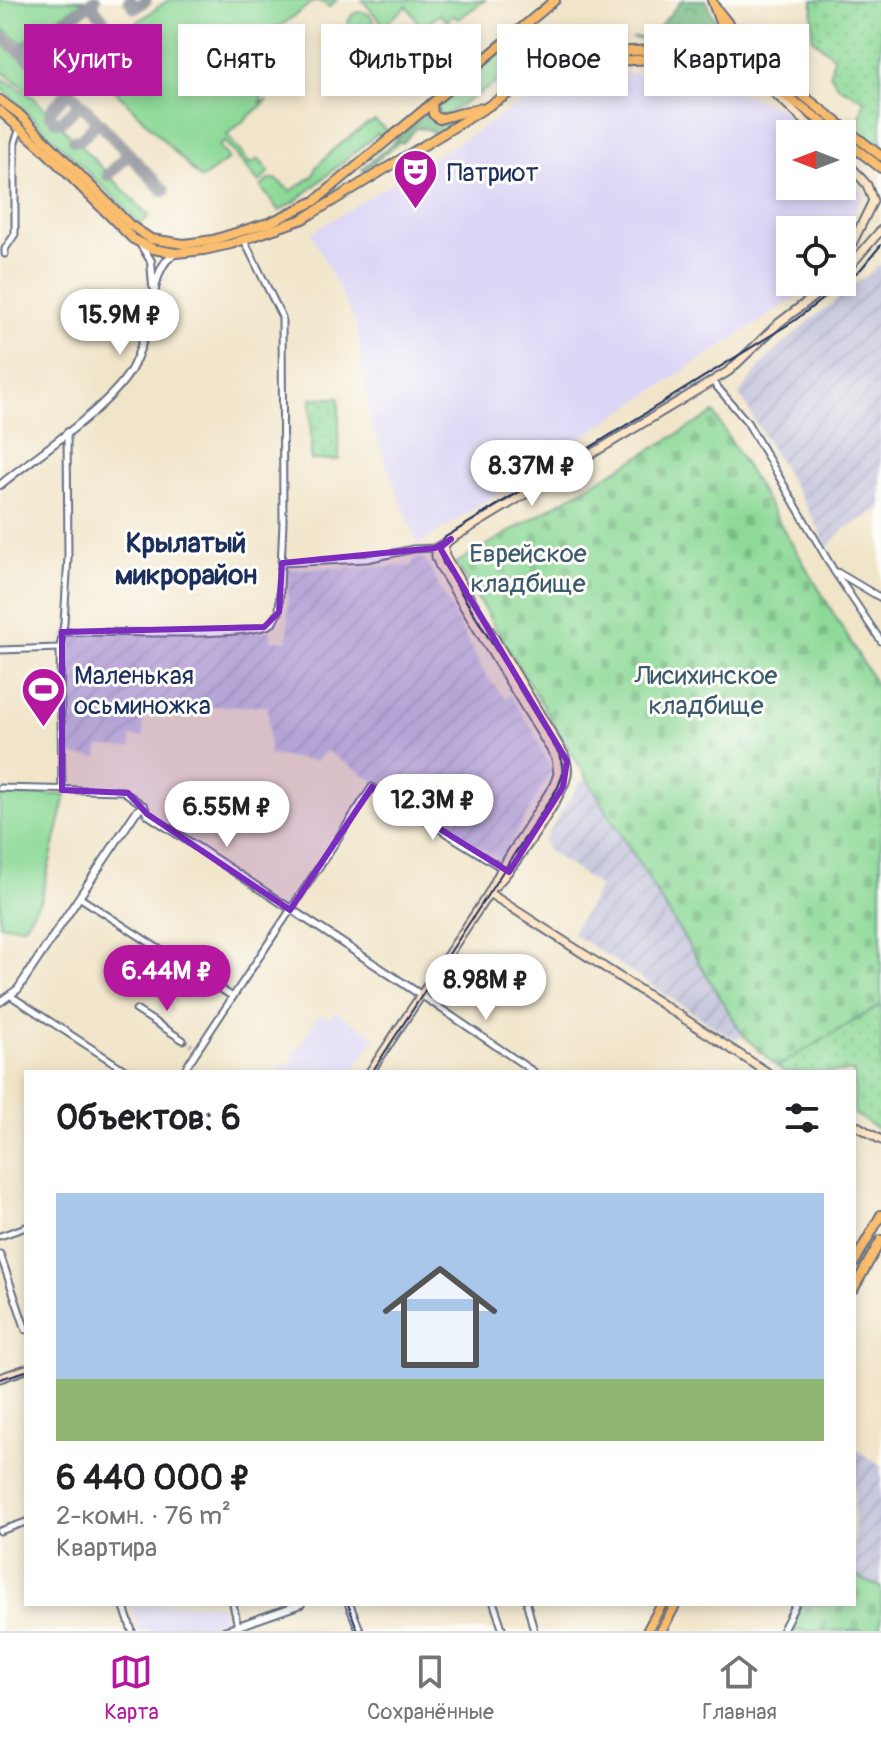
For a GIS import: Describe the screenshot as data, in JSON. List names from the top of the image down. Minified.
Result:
{"districts":["Крылатый микрорайон"],"parks":["Еврейское кладбище","Лисихинское кладбище"],"places":{"theatre":["Патриот"],"sports":["Маленькая осьминожка"]},"north":"left","page":{"chip":["Купить","Снять","Фильтры","Новое","Квартира"],"price":["15.9M ₽","8.37M ₽","12.3M ₽","6.55M ₽","6.44M ₽","8.98M ₽"],"heading":"Объектов: 6","list":[{"name":"6 440 000 ₽","note":"2-комн. · 76 m² · Квартира"}],"tabs":["Карта","Сохранённые","Главная"]}}
